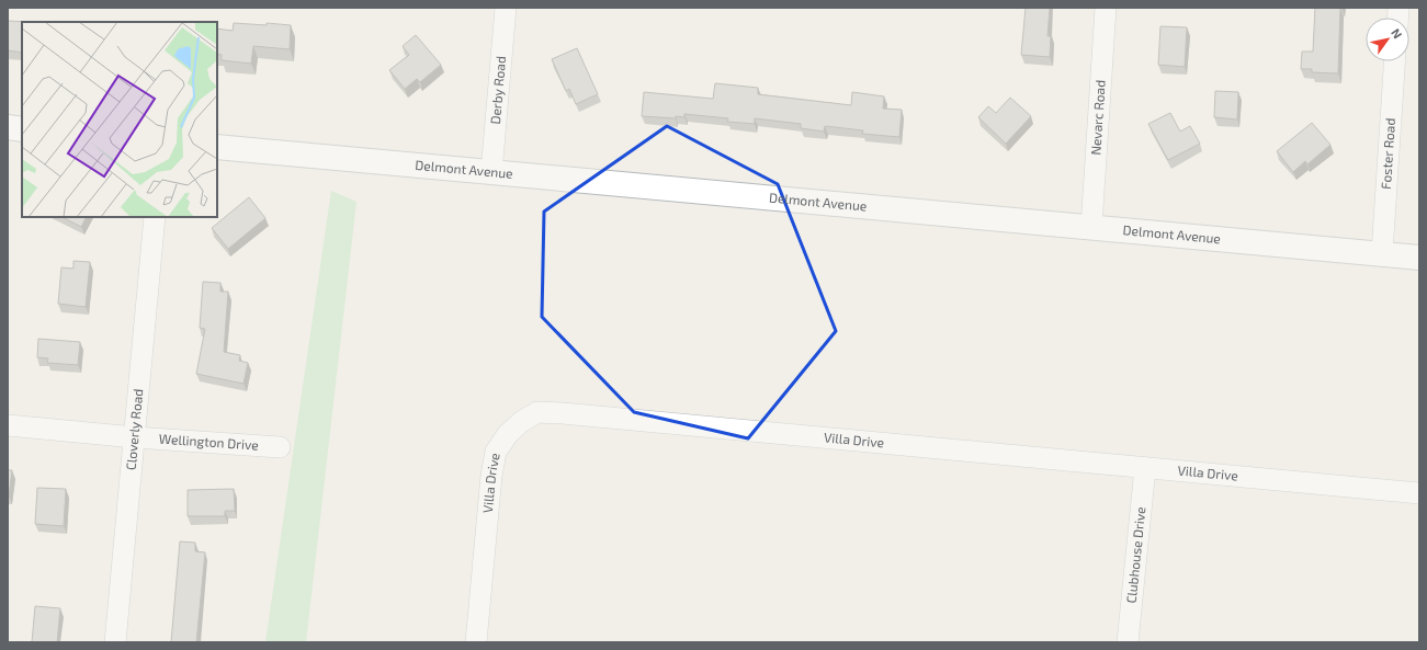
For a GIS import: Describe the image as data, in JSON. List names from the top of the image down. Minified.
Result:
{"streets":{"street":["Derby Road","Nevarc Road","Foster Road","Delmont Avenue","Cloverly Road","Villa Drive","Wellington Drive","Clubhouse Drive"]},"crossings":[["Derby Road","Delmont Avenue"],["Nevarc Road","Delmont Avenue"],["Foster Road","Delmont Avenue"],["Cloverly Road","Wellington Drive"],["Villa Drive","Clubhouse Drive"]],"north":"top right"}
